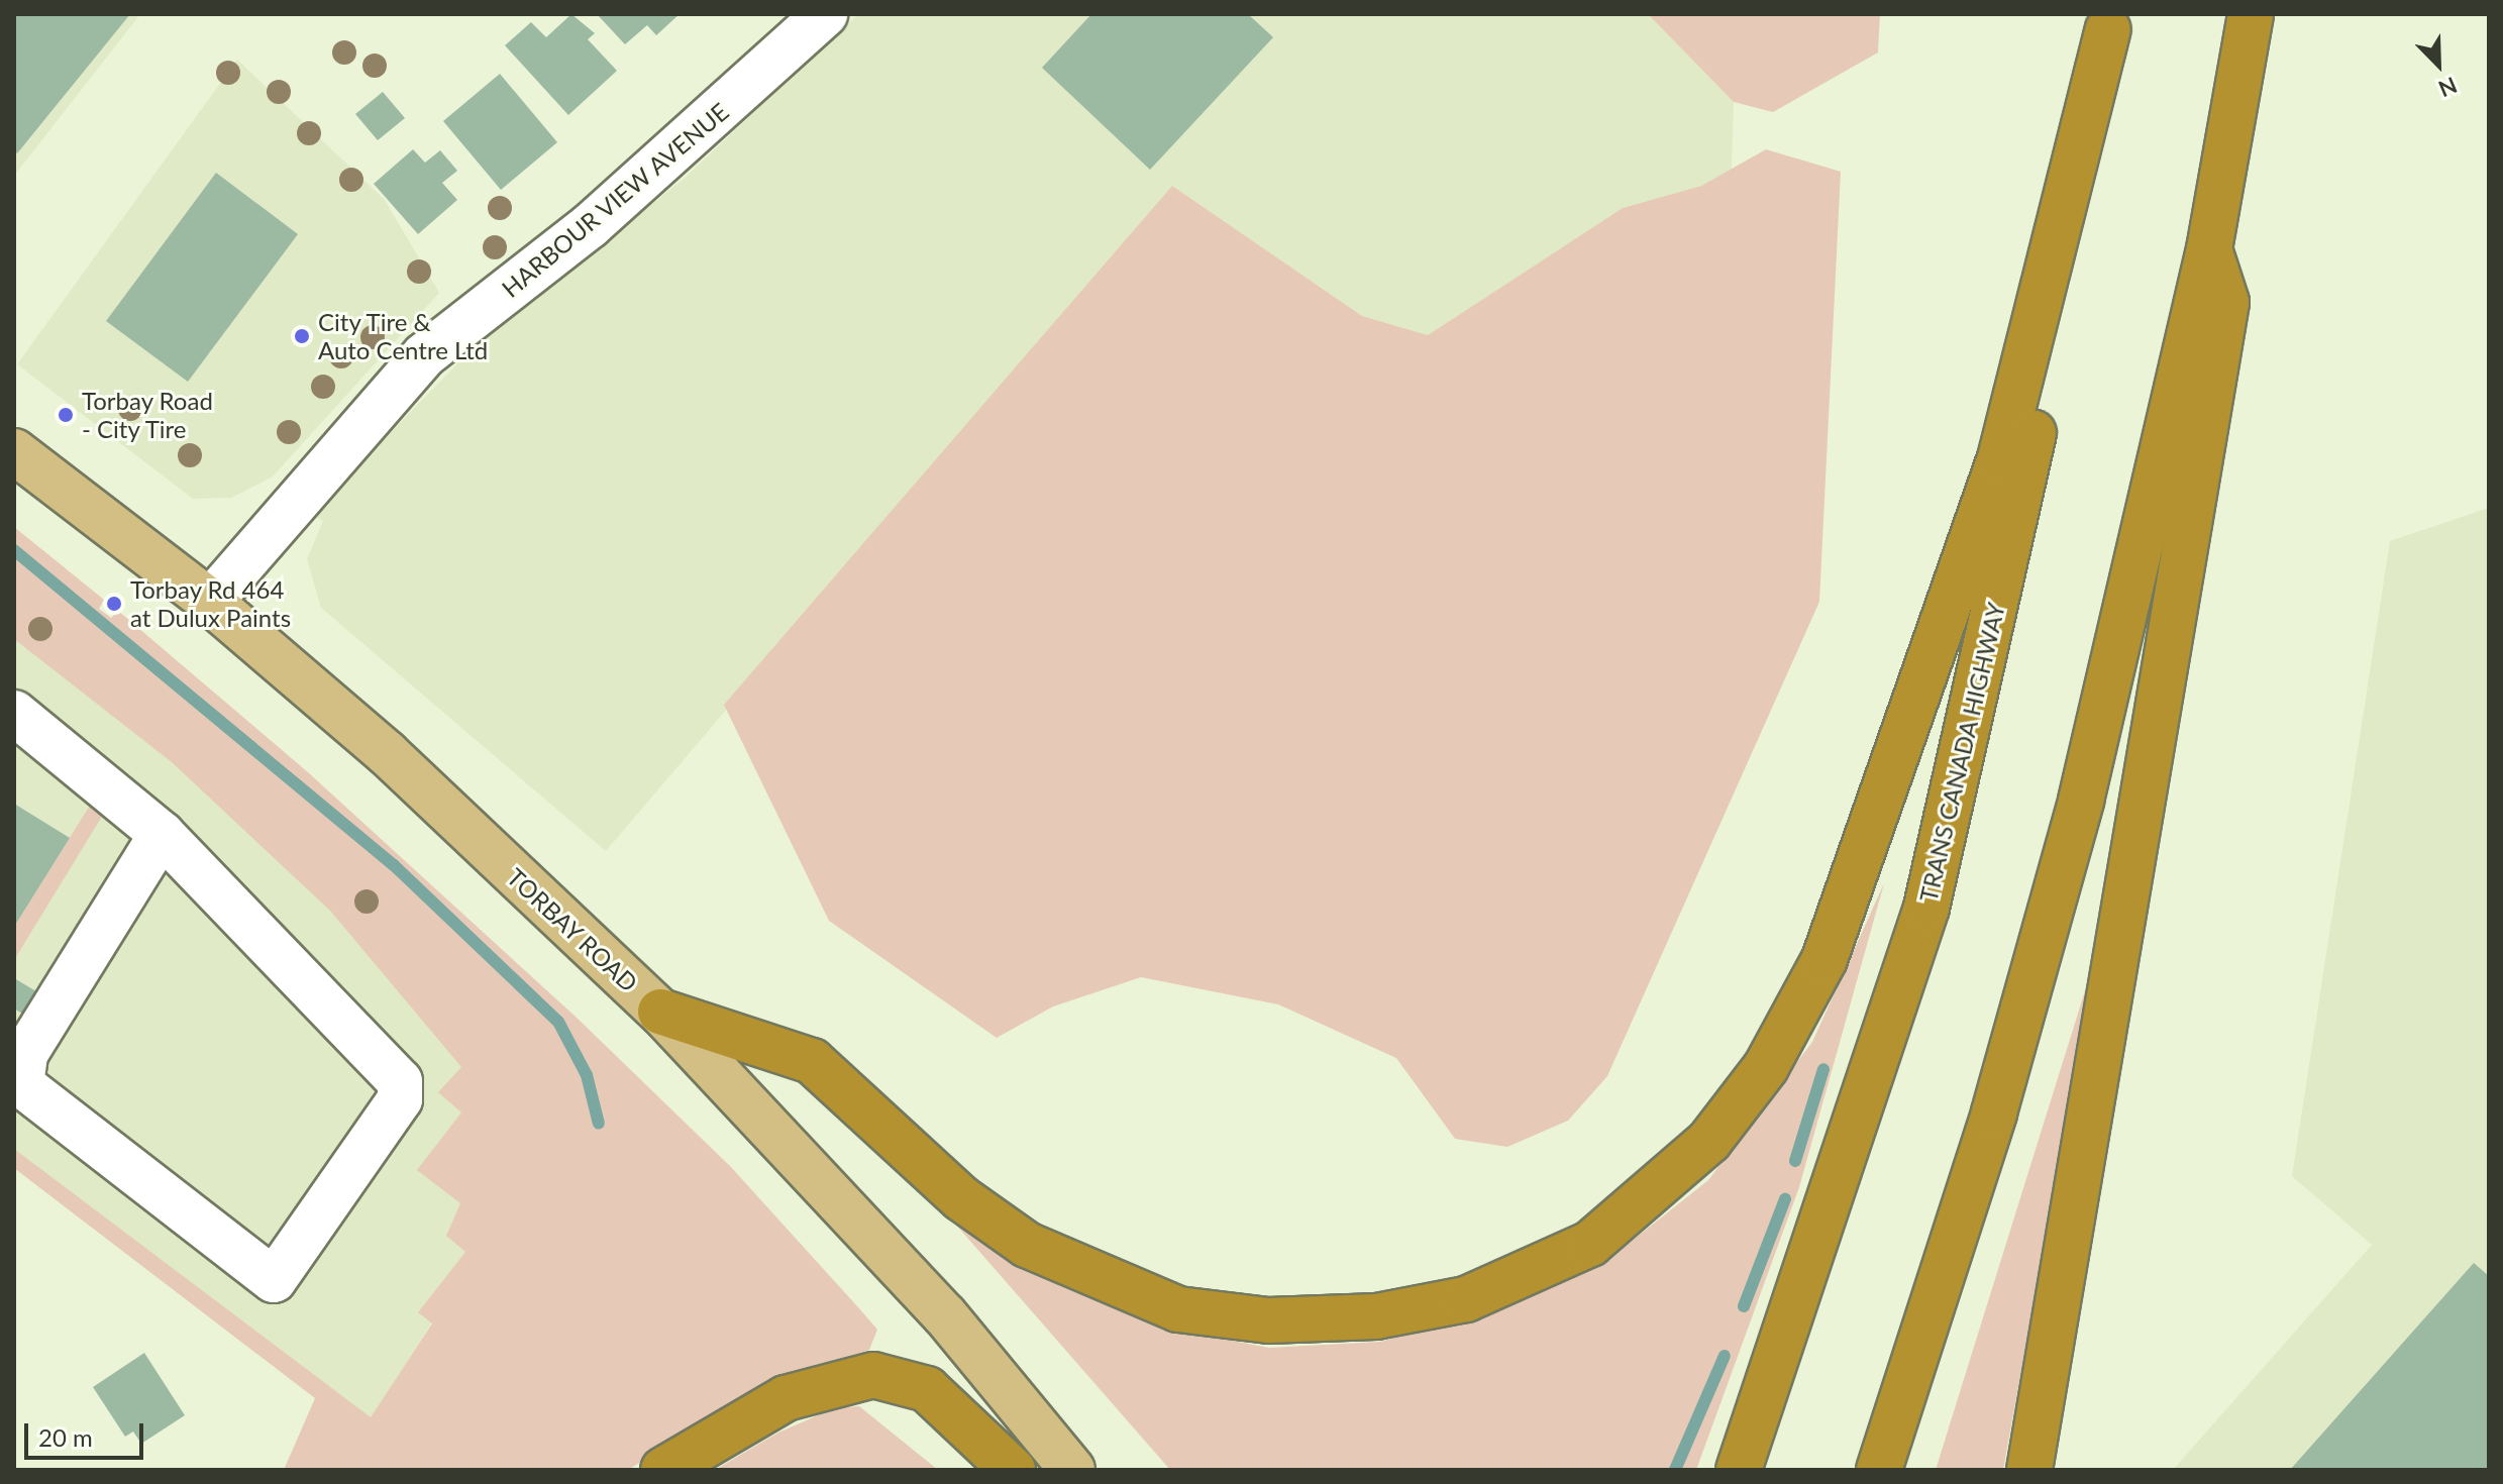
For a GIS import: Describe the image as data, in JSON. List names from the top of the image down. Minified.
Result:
{"streets":{"highway":["TRANS CANADA HIGHWAY"],"main road":["TORBAY ROAD"],"street":["HARBOUR VIEW AVENUE"]},"crossings":[["HARBOUR VIEW AVENUE","TORBAY ROAD"]],"places":["City Tire & Auto Centre Ltd","Torbay Road - City Tire","Torbay Rd 464 at Dulux Paints"],"scale_bar":"20 m","north":"bottom right"}
